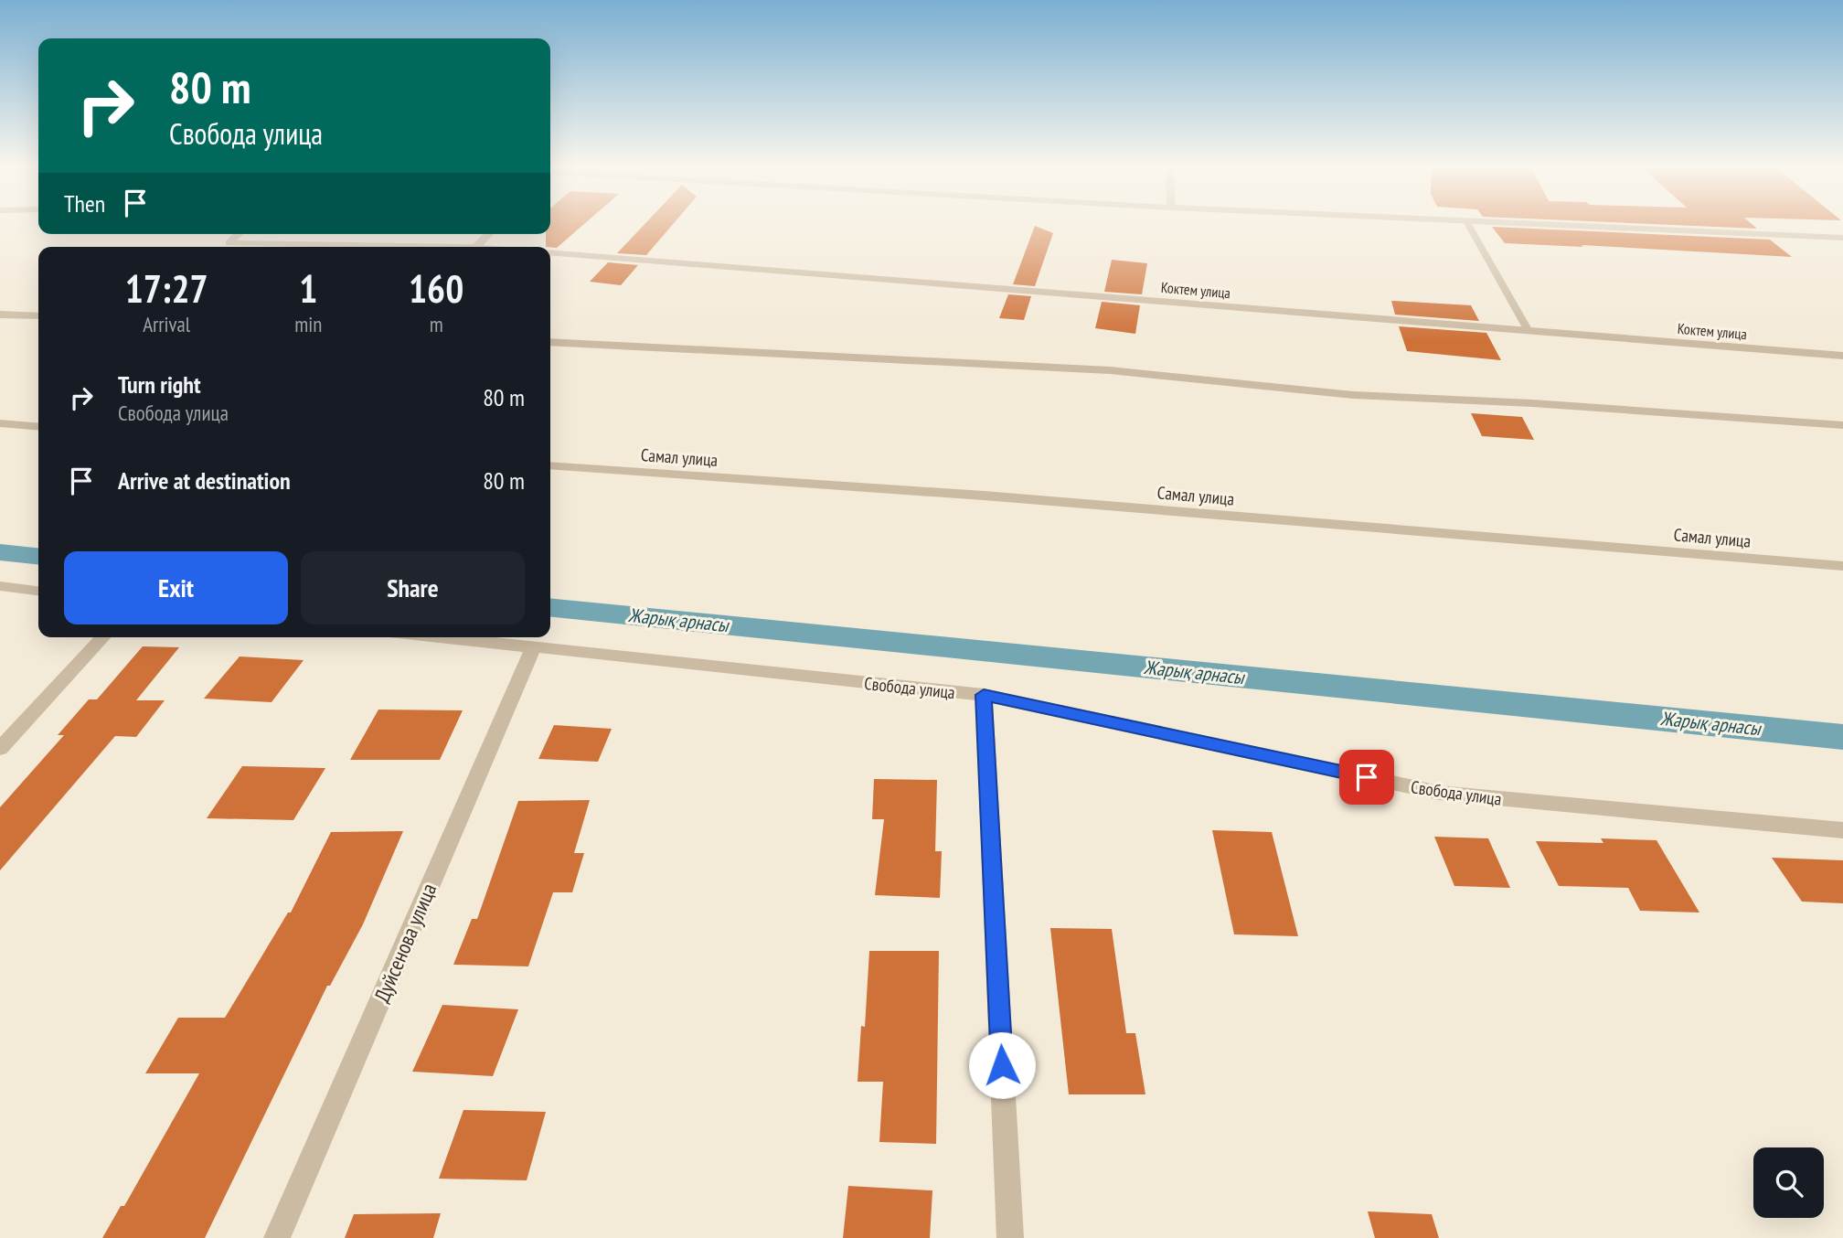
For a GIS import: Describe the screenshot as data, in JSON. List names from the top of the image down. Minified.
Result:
{"streets":{"street":["Коктем улица","Самал улица","Свобода улица","Дуйсенова улица"]},"crossings":[["Свобода улица","Дуйсенова улица"]],"water":["Жарық арнасы"],"page":{"turn":["80 m","Свобода улица"],"then":"Then","eta":["17:27","Arrival","1","min","160","m"],"list":[{"name":"Turn right","note":"Свобода улица","value":"80 m"},{"name":"Arrive at destination","value":"80 m"}],"buttons":["Exit","Share"]}}
